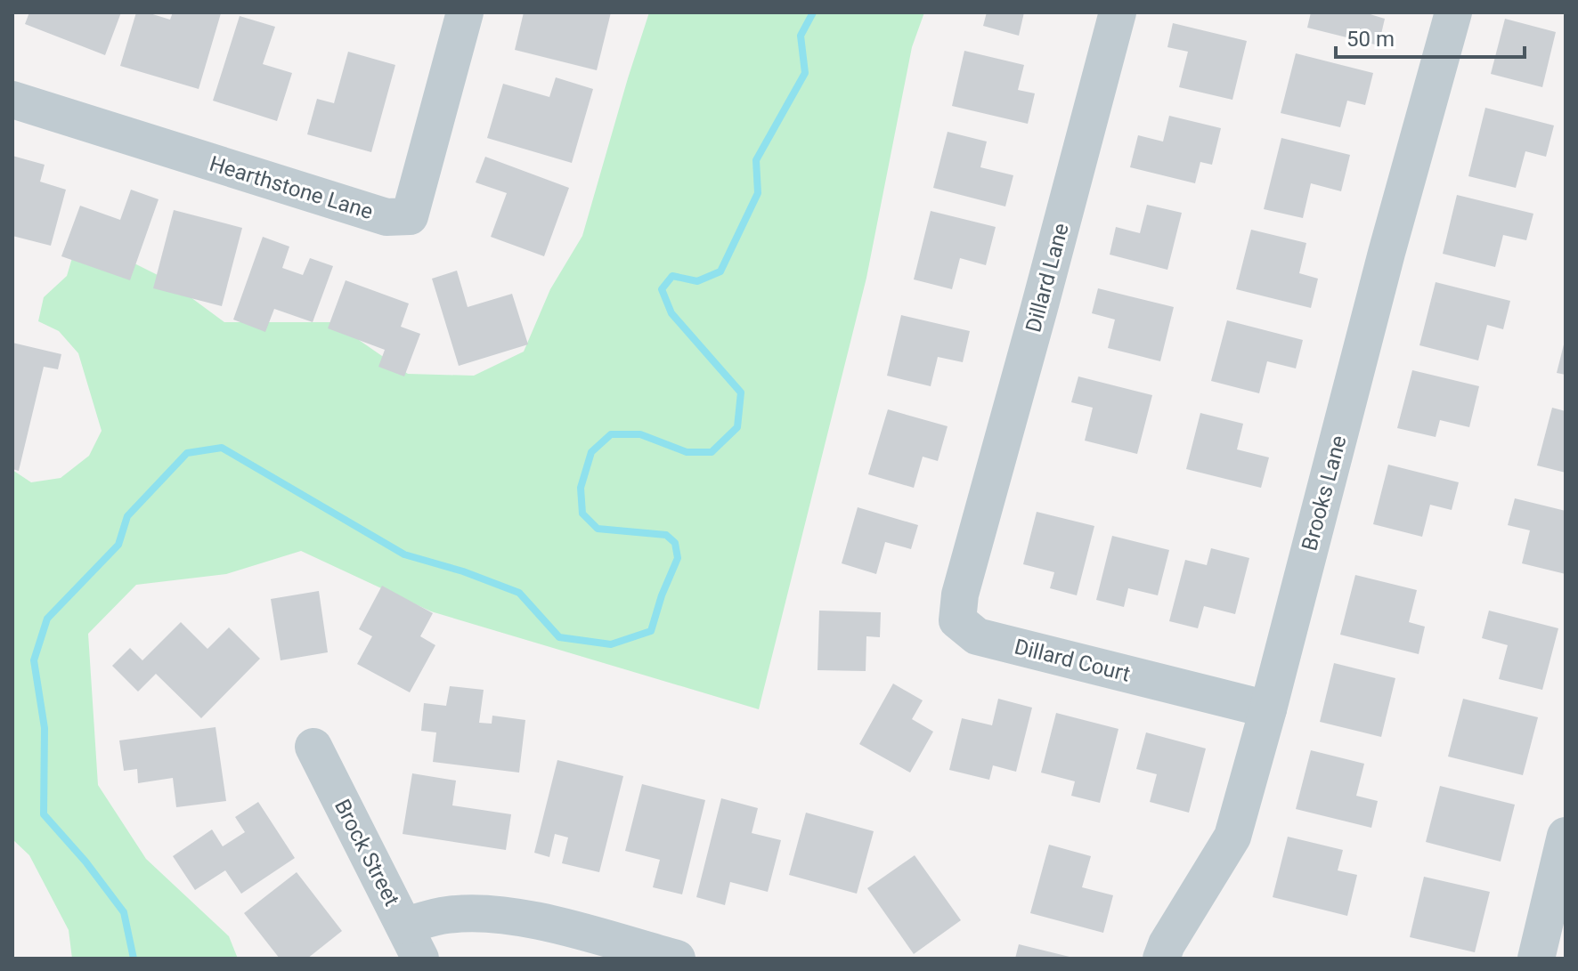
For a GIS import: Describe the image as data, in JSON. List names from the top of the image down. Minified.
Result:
{"streets":{"street":["Hearthstone Lane","Dillard Lane","Brooks Lane","Dillard Court","Brock Street"]},"crossings":[["Dillard Lane","Dillard Court"],["Brooks Lane","Dillard Court"]],"scale_bar":"50 m"}
